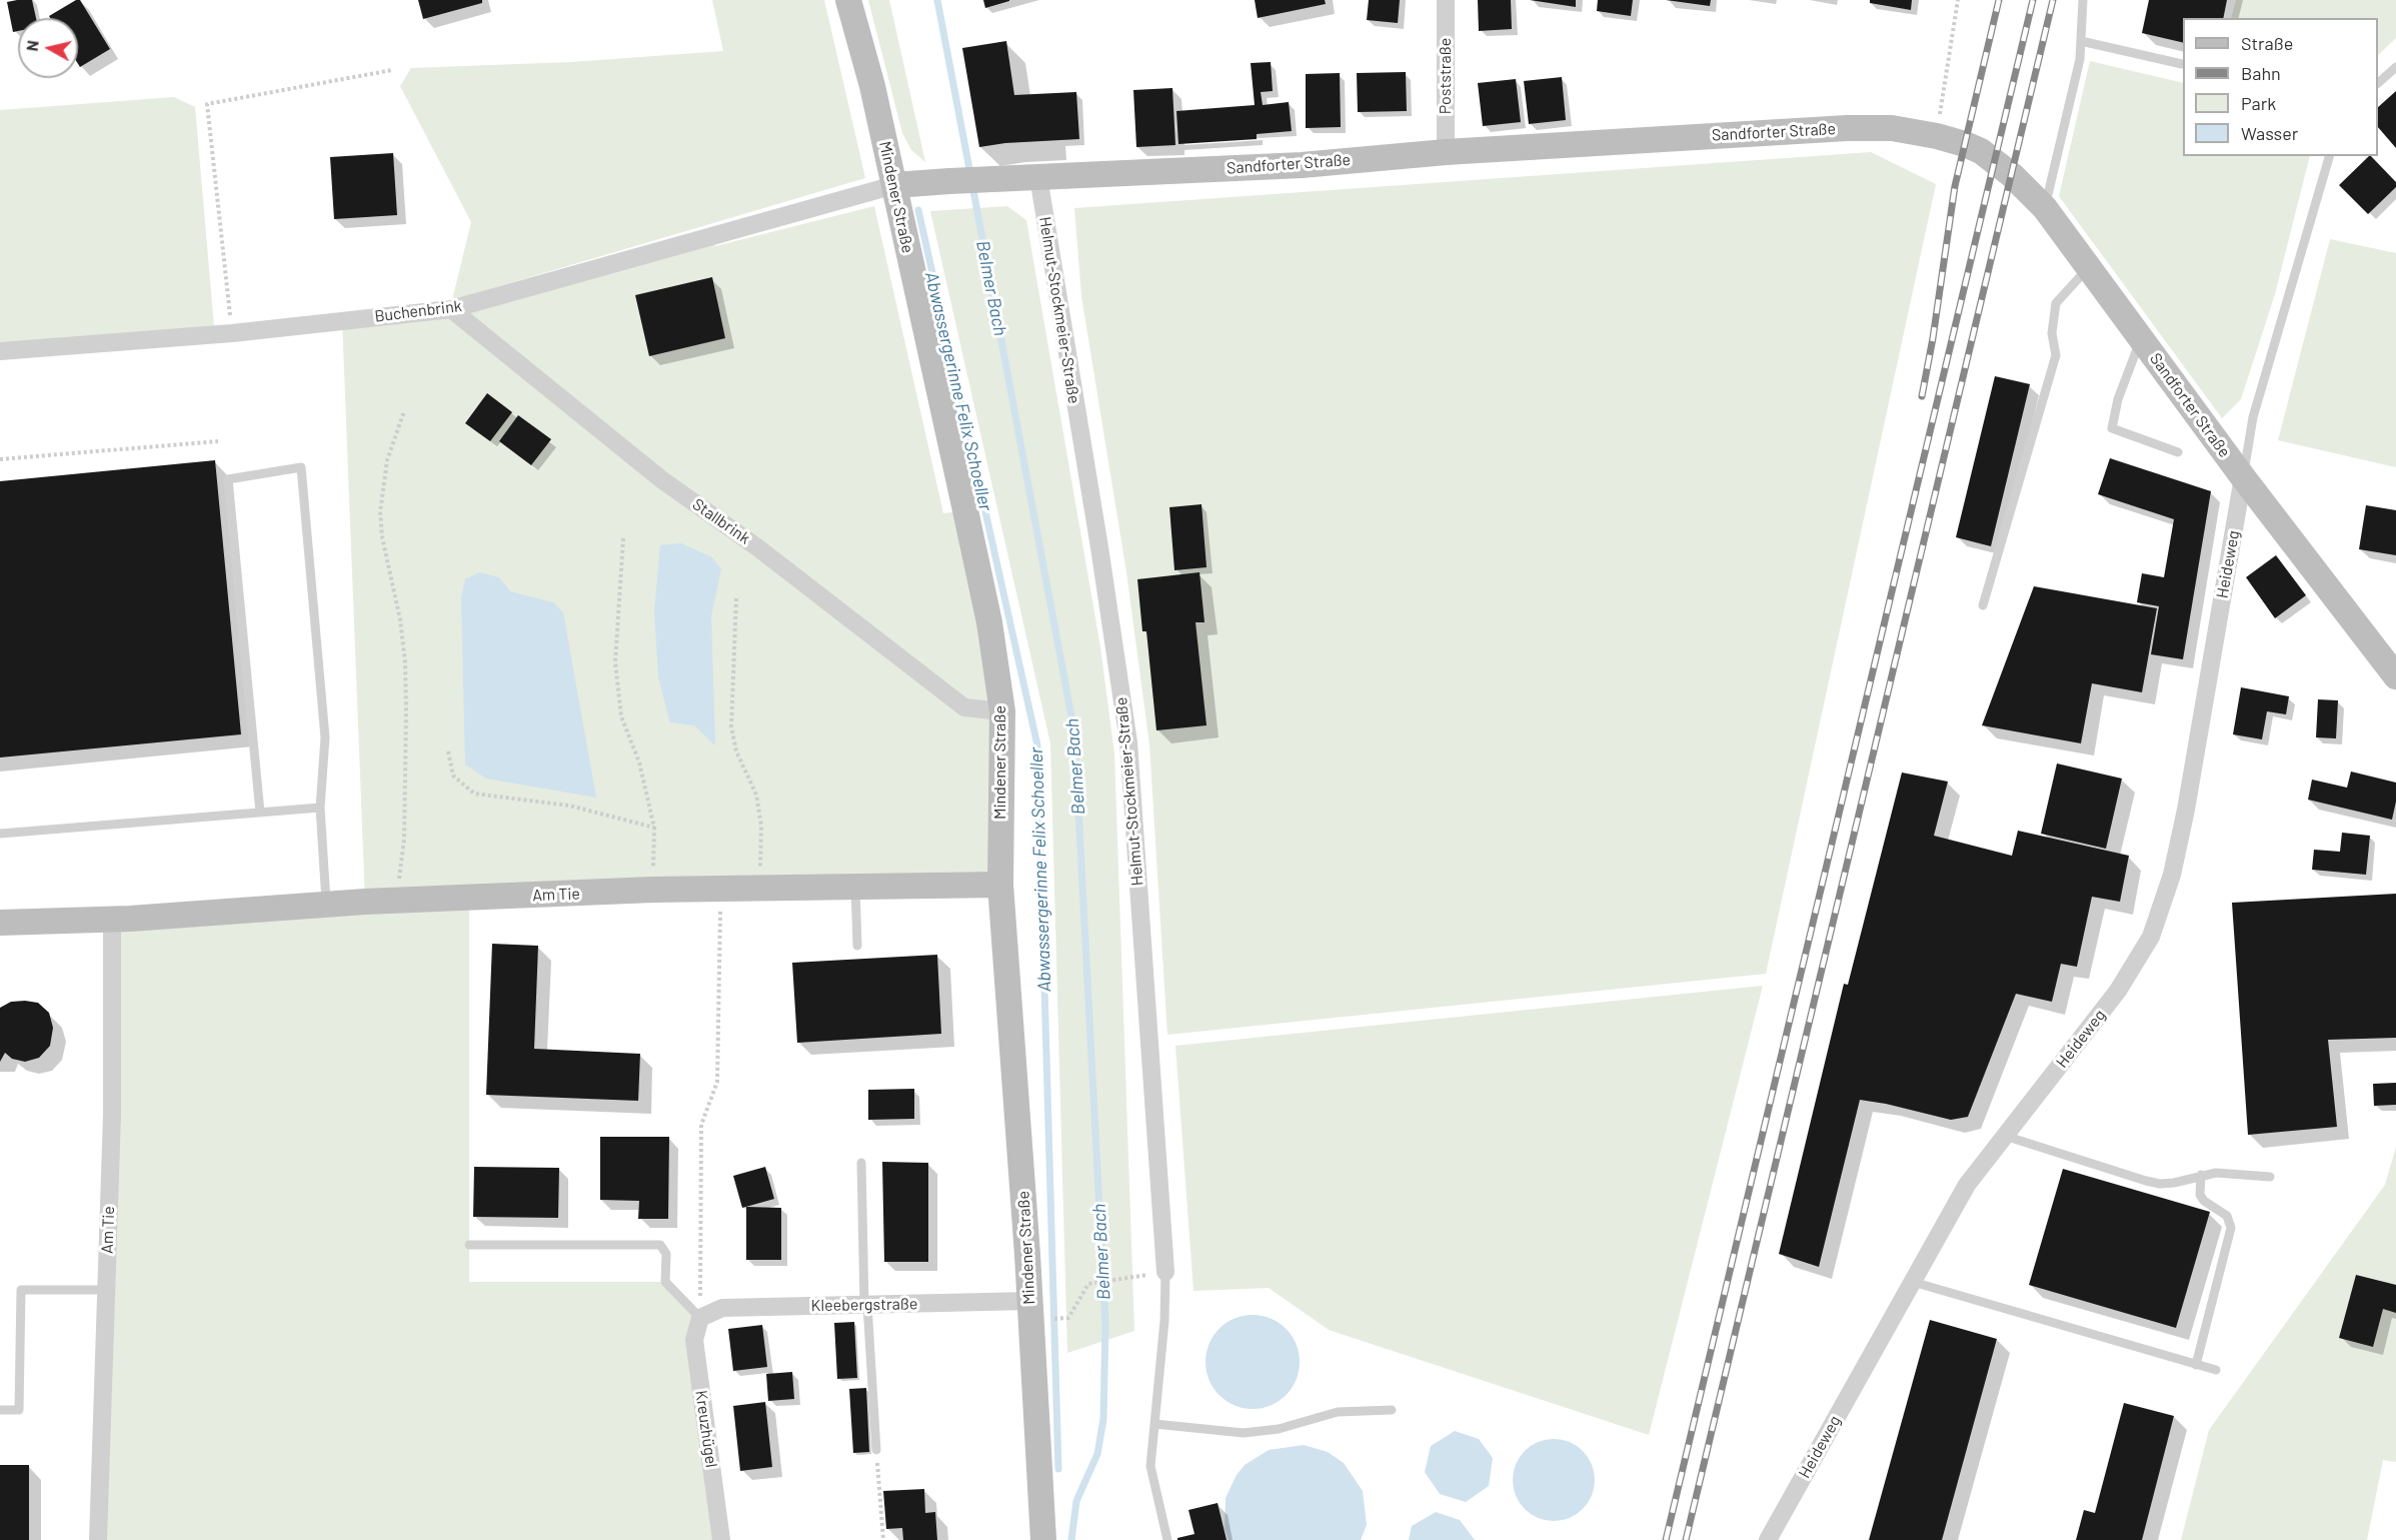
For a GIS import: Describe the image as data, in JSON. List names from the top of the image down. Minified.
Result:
{"streets":{"street":["Poststraße","Sandforter Straße","Mindener Straße","Helmut-Stockmeier-Straße","Buchenbrink","Stallbrink","Heideweg","Am Tie","Kleebergstraße","Kreuzhügel"]},"crossings":[["Poststraße","Sandforter Straße"],["Sandforter Straße","Mindener Straße"],["Sandforter Straße","Helmut-Stockmeier-Straße"],["Sandforter Straße","Buchenbrink"],["Sandforter Straße","Heideweg"],["Mindener Straße","Buchenbrink"],["Mindener Straße","Stallbrink"],["Mindener Straße","Am Tie"],["Mindener Straße","Kleebergstraße"],["Buchenbrink","Stallbrink"],["Kleebergstraße","Kreuzhügel"]],"water":["Belmer Bach","Abwassergerinne Felix Schoeller"],"legend":["Straße","Bahn","Park","Wasser"],"north":"left"}
